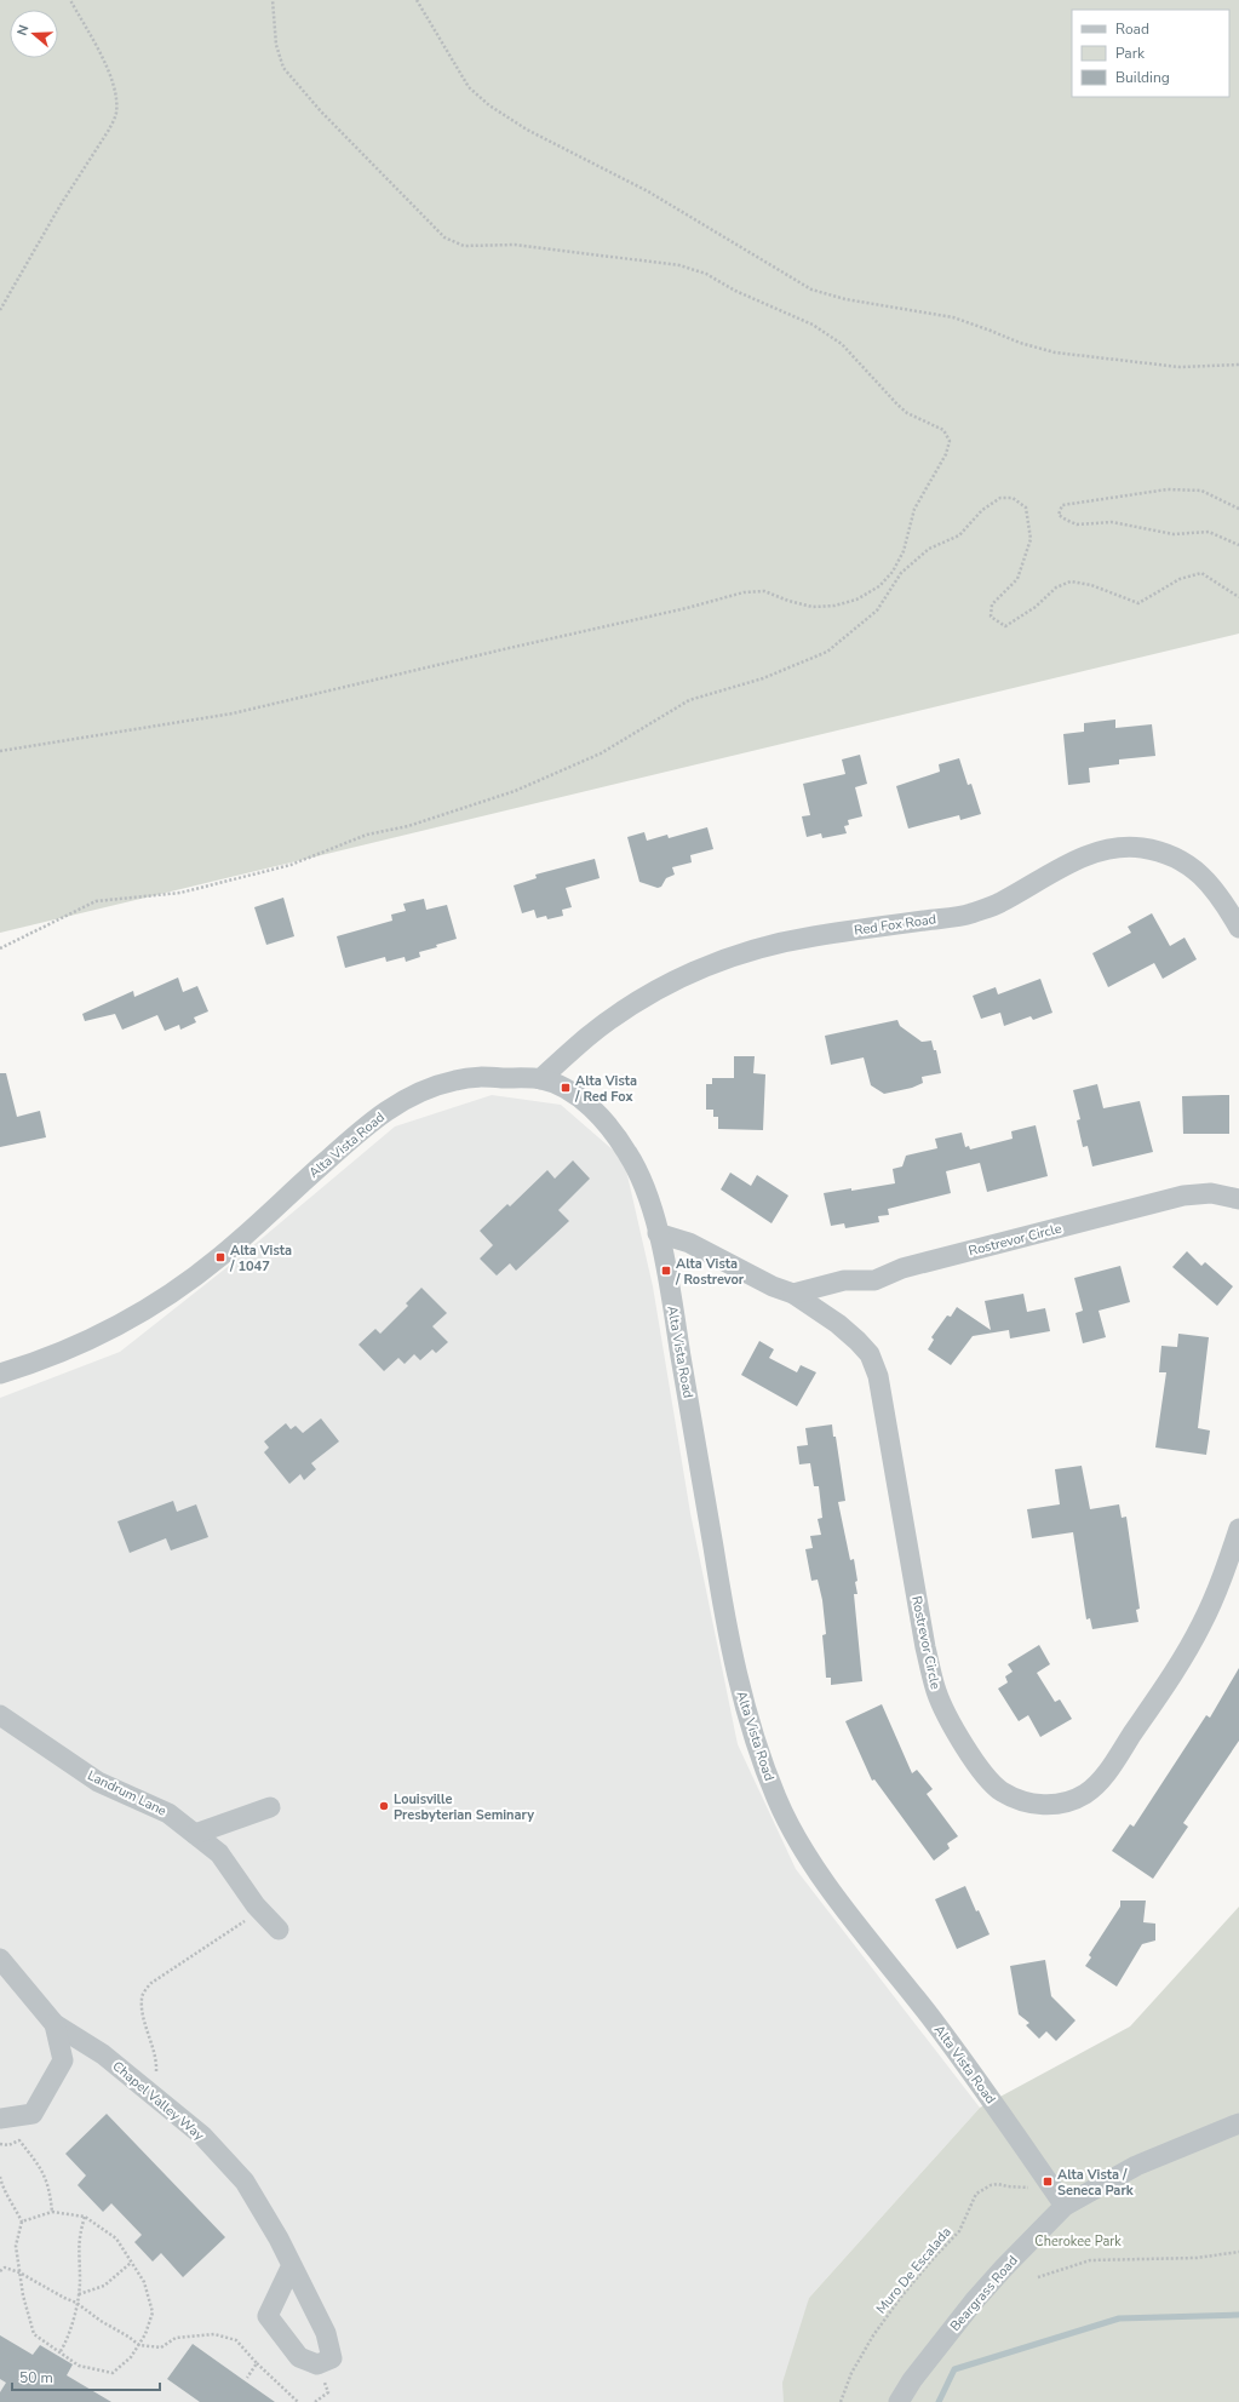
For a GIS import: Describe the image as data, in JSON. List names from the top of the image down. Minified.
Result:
{"streets":{"street":["Red Fox Road","Alta Vista Road","Rostrevor Circle","Landrum Lane","Chapel Valley Way","Beargrass Road"],"path":["Muro De Escalada"]},"crossings":[["Red Fox Road","Alta Vista Road"],["Alta Vista Road","Rostrevor Circle"],["Alta Vista Road","Beargrass Road"]],"parks":["Cherokee Park"],"places":{"transit":["Alta Vista / Red Fox","Alta Vista / 1047","Alta Vista / Rostrevor","Alta Vista / Seneca Park"],"other":["Louisville Presbyterian Seminary"]},"legend":["Road","Park","Building"],"scale_bar":"50 m","north":"left"}
